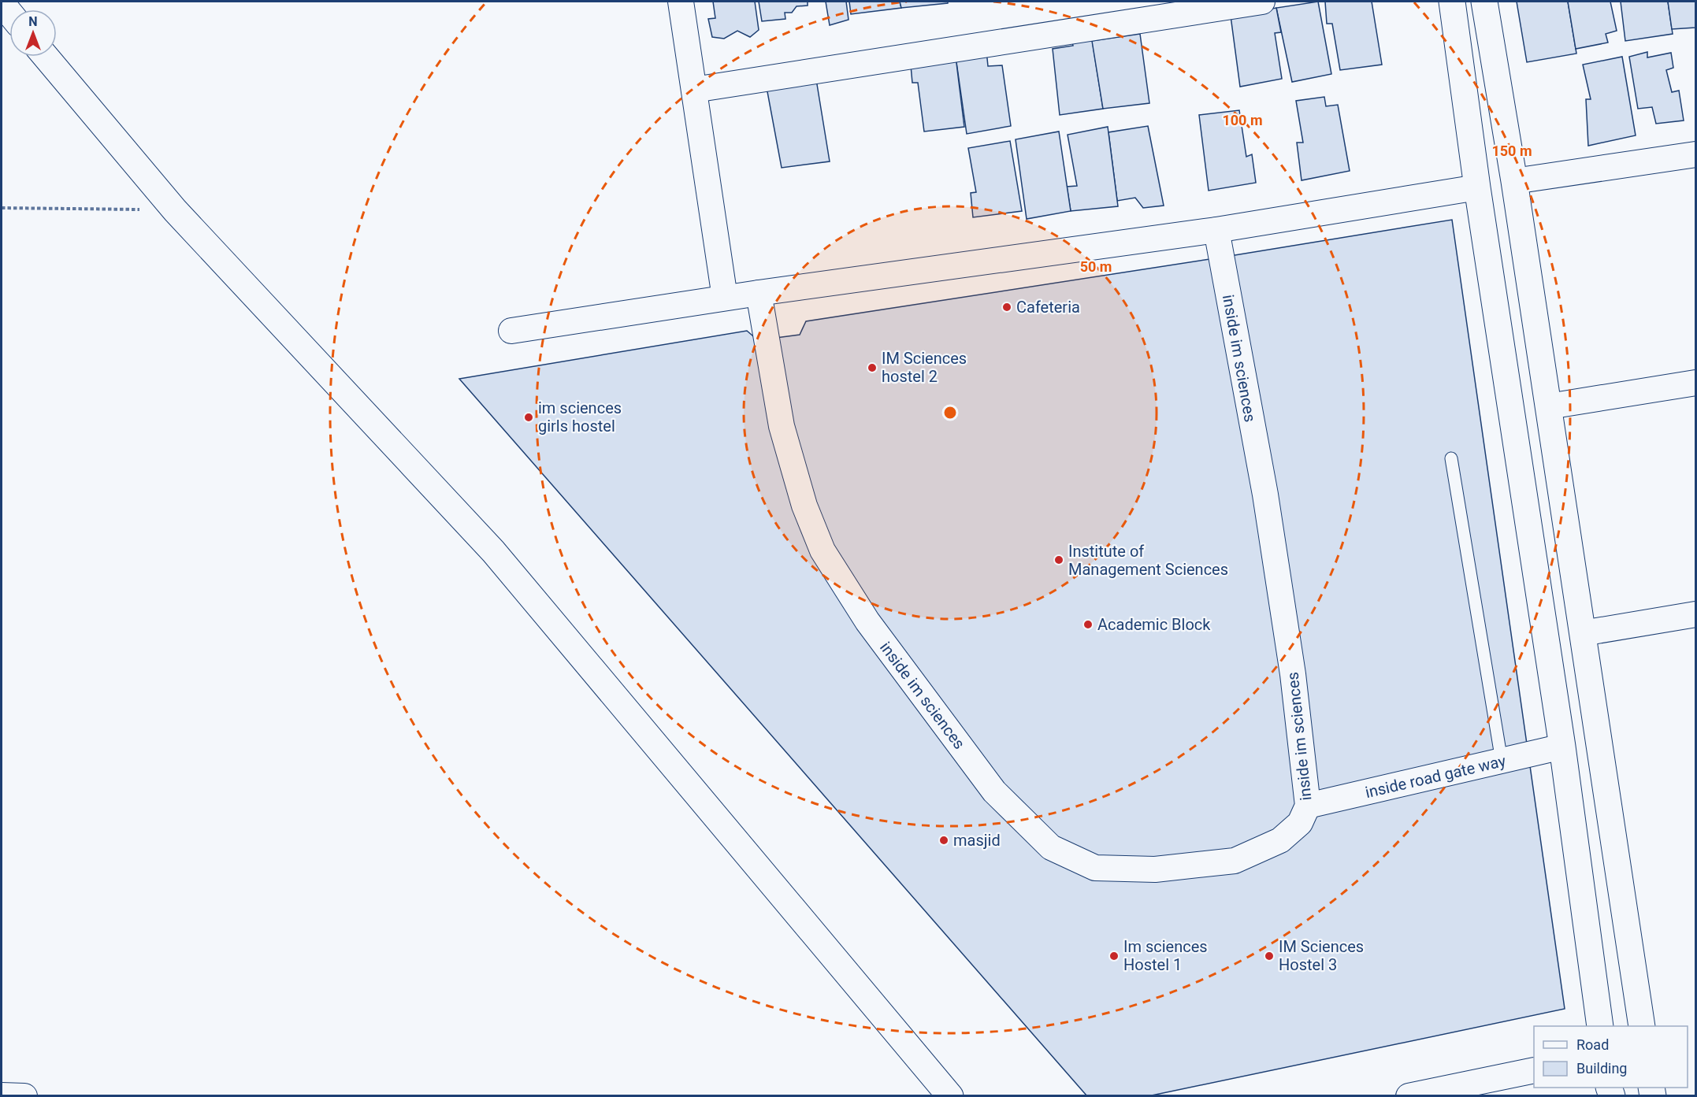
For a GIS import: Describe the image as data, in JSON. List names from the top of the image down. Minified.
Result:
{"streets":{"street":["inside im sciences","inside road gate way"]},"crossings":[["inside im sciences","inside road gate way"]],"places":["Cafeteria","IM Sciences hostel 2","im sciences girls hostel","Institute of Management Sciences","Academic Block","masjid","Im sciences Hostel 1","IM Sciences Hostel 3"],"legend":["Road","Building"],"north":"top","rings":["100 m","150 m","50 m"]}
